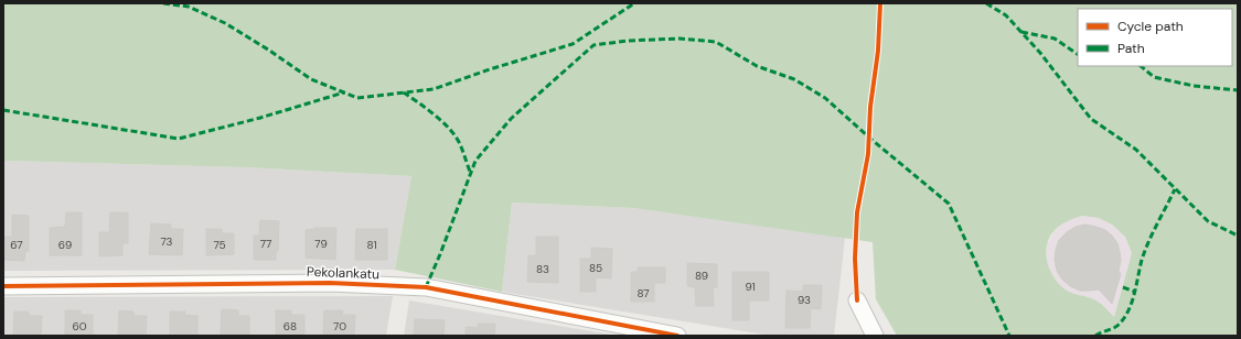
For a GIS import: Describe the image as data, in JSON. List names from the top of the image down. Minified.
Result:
{"streets":{"street":["Pekolankatu"]},"house_numbers":["73","77","79","67","69","75","81","85","83","89","91","87","93","60","68","70"],"legend":["Cycle path","Path"]}
